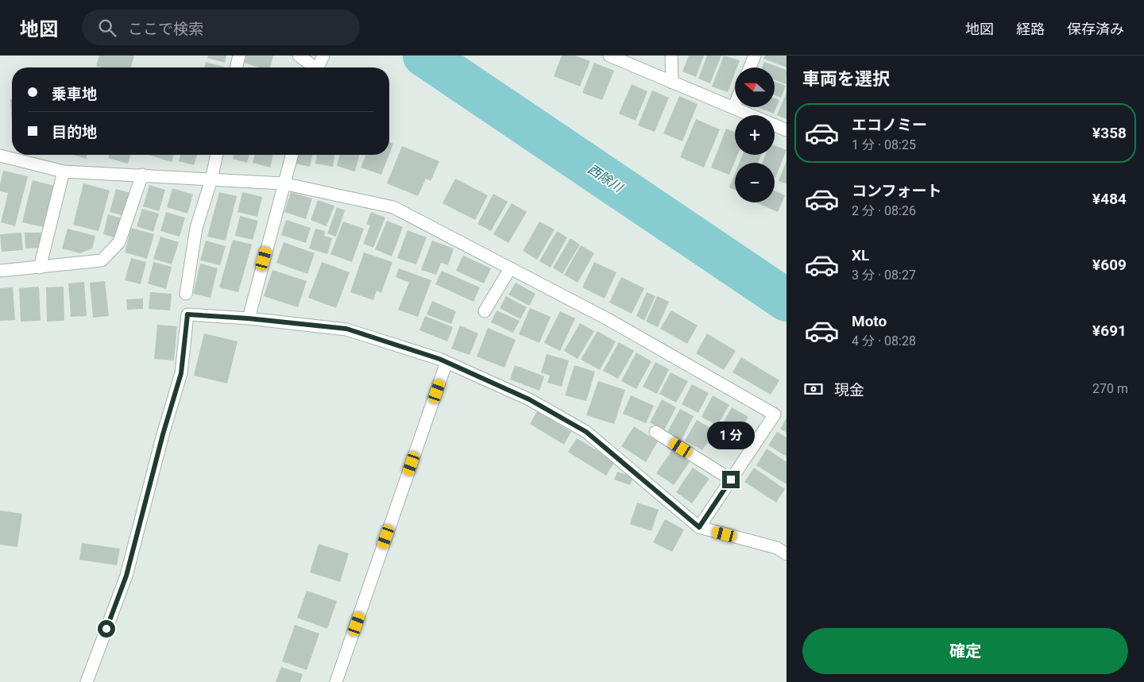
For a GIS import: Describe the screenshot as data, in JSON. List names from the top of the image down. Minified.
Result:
{"water":["西除川"],"north":"left","page":{"header":"地図","search":"ここで検索","nav":["地図","経路","保存済み"],"heading":"車両を選択","map_buttons":["+","−"],"banner":["乗車地","目的地"],"list":[{"name":"エコノミー","note":"1 分 · 08:25","value":"¥358"},{"name":"コンフォート","note":"2 分 · 08:26","value":"¥484"},{"name":"XL","note":"3 分 · 08:27","value":"¥609"},{"name":"Moto","note":"4 分 · 08:28","value":"¥691"}],"pay":["現金","270 m"],"bubble":"1 分","buttons":"確定"}}
